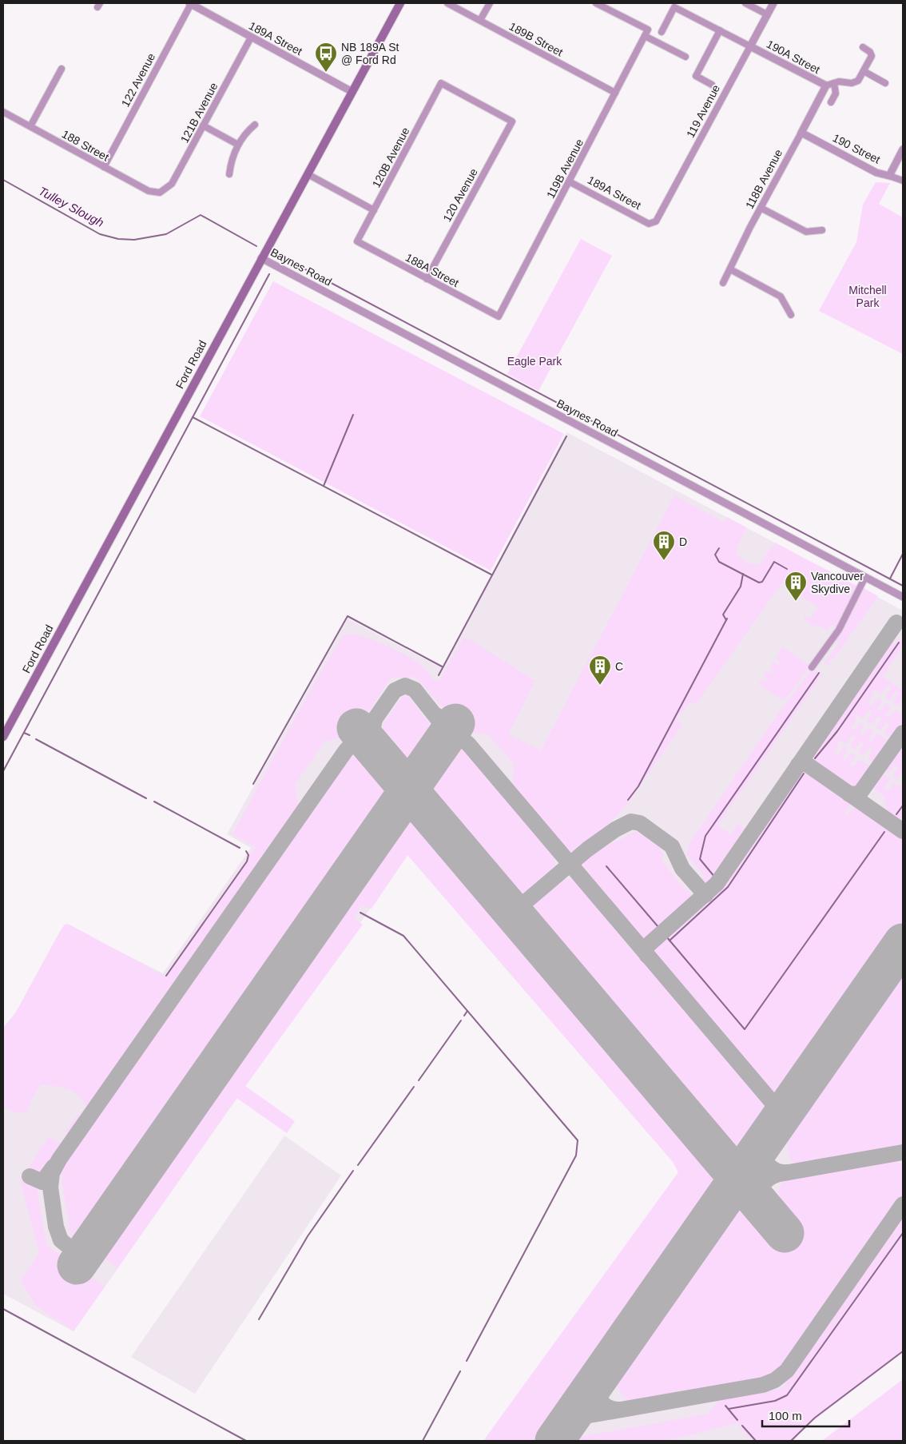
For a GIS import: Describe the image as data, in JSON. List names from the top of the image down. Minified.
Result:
{"streets":{"main road":["Ford Road"],"street":["189A Street","189B Street","190A Street","122 Avenue","119 Avenue","121B Avenue","188 Street","190 Street","120B Avenue","119B Avenue","118B Avenue","120 Avenue","Baynes Road","188A Street"]},"crossings":[["189A Street","122 Avenue"],["189A Street","119 Avenue"],["189A Street","121B Avenue"],["189A Street","119B Avenue"],["189A Street","Ford Road"],["189B Street","119B Avenue"],["190A Street","119 Avenue"],["190A Street","118B Avenue"],["122 Avenue","188 Street"],["121B Avenue","188 Street"],["190 Street","118B Avenue"],["120B Avenue","120 Avenue"],["120B Avenue","188A Street"],["119B Avenue","188A Street"],["120 Avenue","188A Street"],["Baynes Road","Ford Road"]],"water":["Tulley Slough"],"parks":["Mitchell Park","Eagle Park"],"places":{"bus stop":["NB 189A St @ Ford Rd"],"building":["D","Vancouver Skydive","C"]},"scale_bar":"100 m"}
